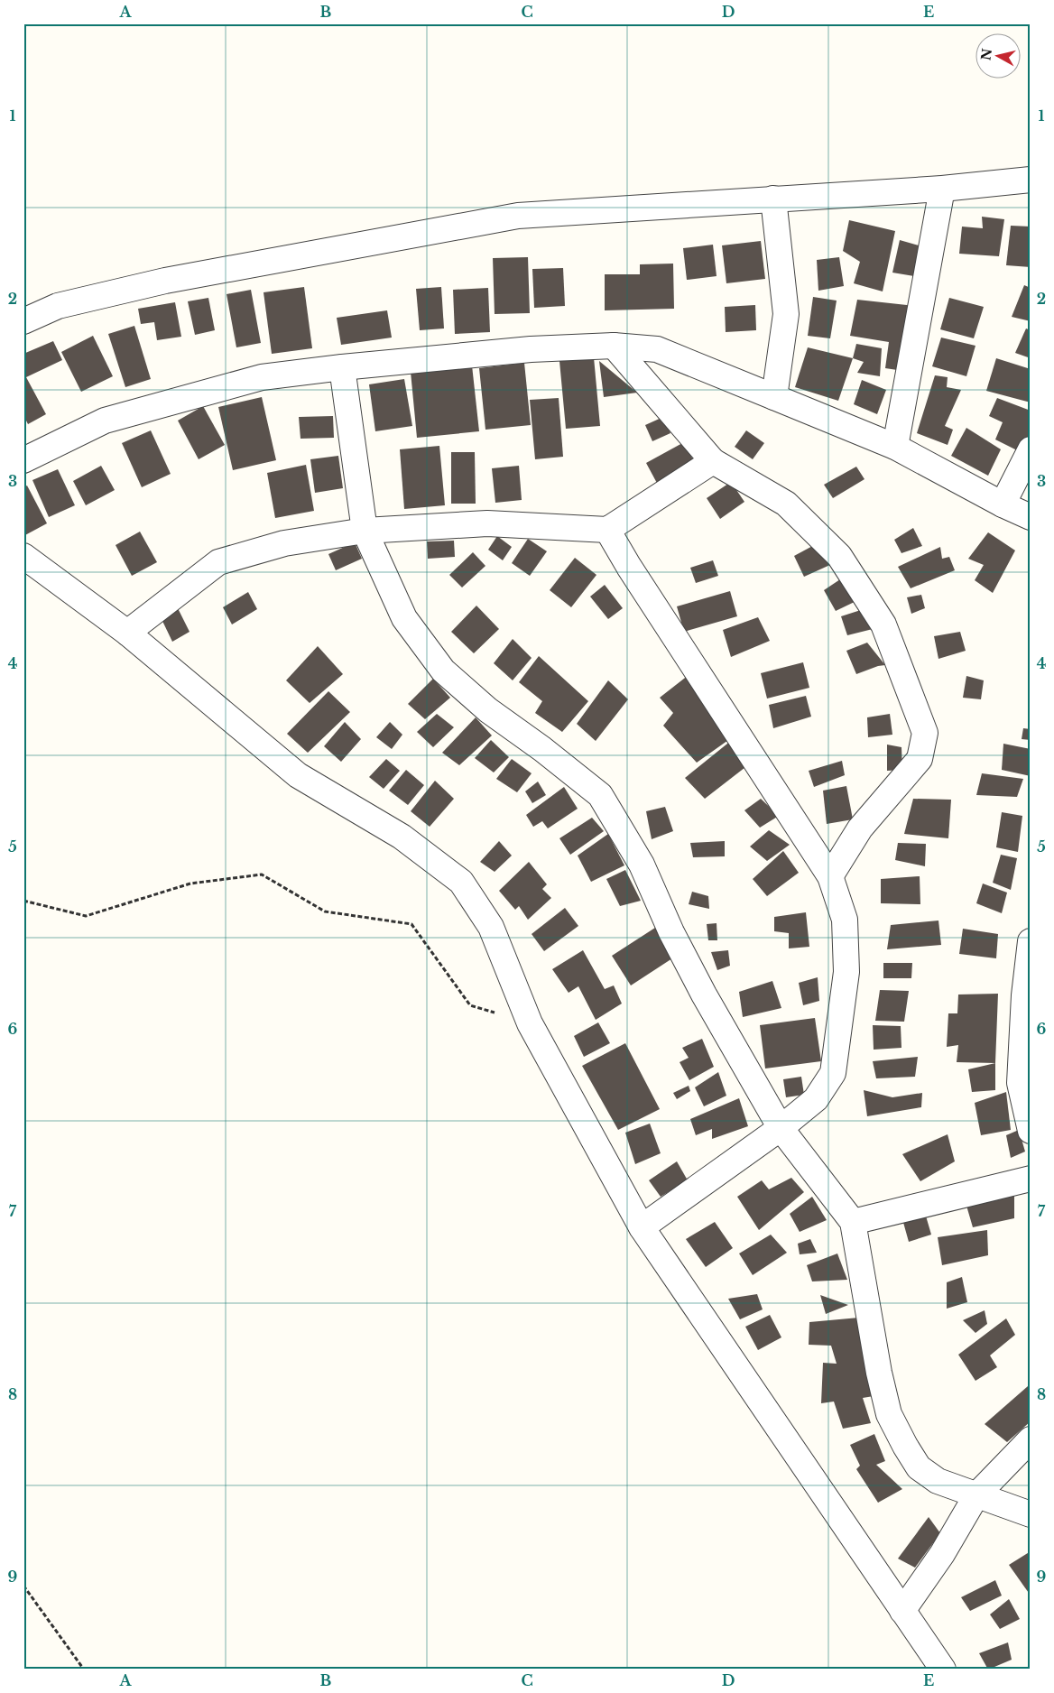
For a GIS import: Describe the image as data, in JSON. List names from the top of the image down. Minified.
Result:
{"north":"left","grid":{"columns":["A","B","C","D","E"],"rows":["1","2","3","4","5","6","7","8","9"]}}
